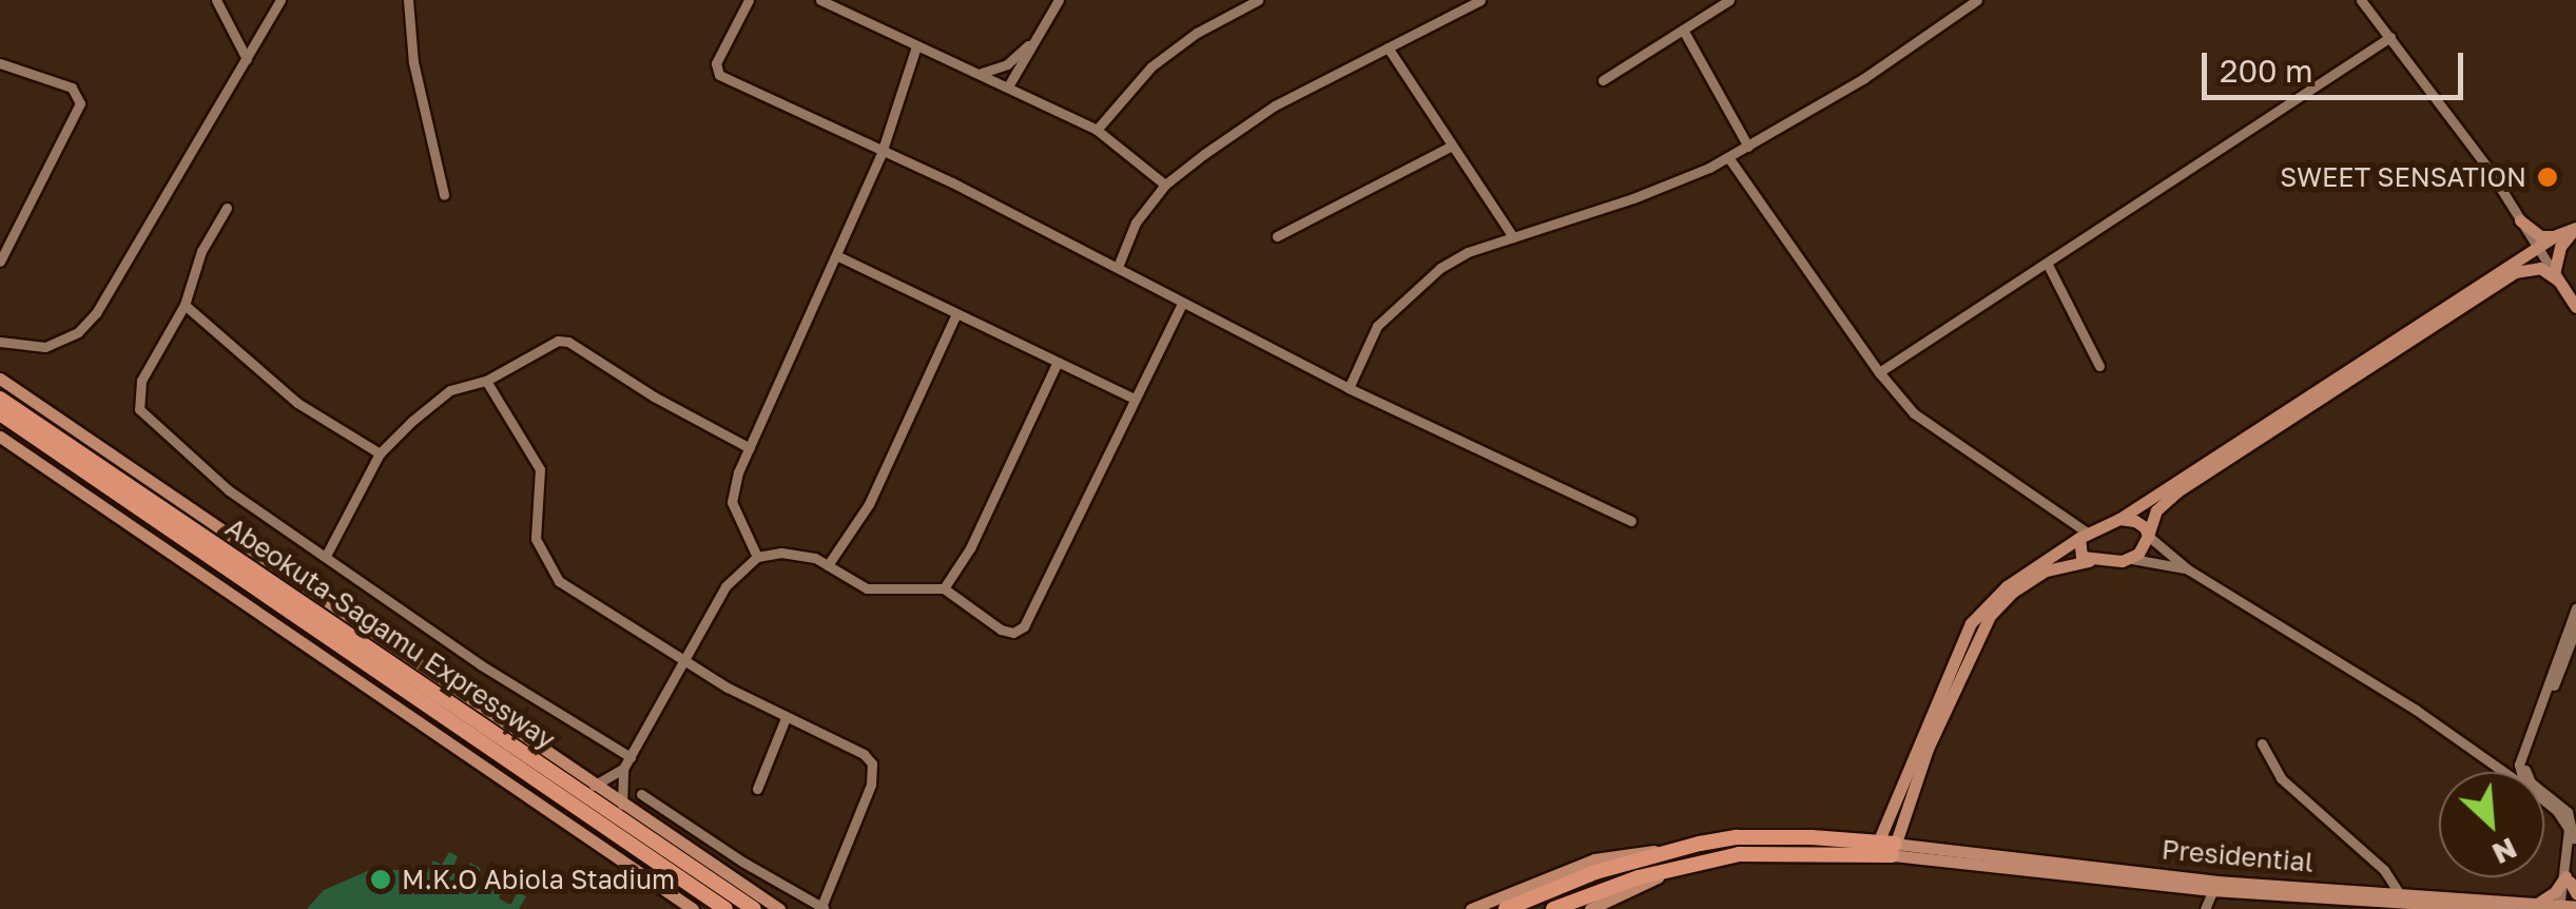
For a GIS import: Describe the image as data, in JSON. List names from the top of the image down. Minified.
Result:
{"streets":{"highway":["Abeokuta-Sagamu Expressway"],"main road":["Presidential"]},"places":["SWEET SENSATION","M.K.O Abiola Stadium"],"scale_bar":"200 m","north":"bottom right"}
